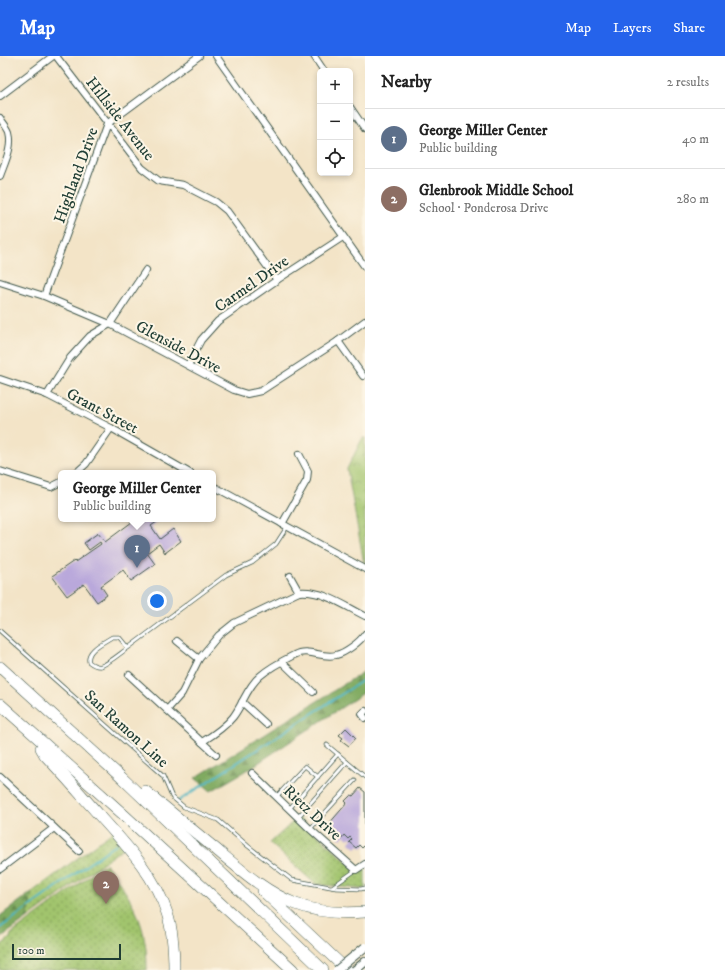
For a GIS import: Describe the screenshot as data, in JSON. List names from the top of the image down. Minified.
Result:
{"streets":{"street":["Hillside Avenue","Highland Drive","Carmel Drive","Glenside Drive","Grant Street","Rietz Drive"],"lane":["San Ramon Line"]},"crossings":[["Hillside Avenue","Highland Drive"],["Hillside Avenue","Carmel Drive"],["Highland Drive","Glenside Drive"],["Carmel Drive","Glenside Drive"]],"scale_bar":"100 m","page":{"header":"Map","nav":["Map","Layers","Share"],"heading":["Nearby","2 results"],"map_buttons":["+","−"],"list":[{"mark":"1","name":"George Miller Center","note":"Public building","value":"40 m"},{"mark":"2","name":"Glenbrook Middle School","note":"School · Ponderosa Drive","value":"280 m"}],"popup":["George Miller Center","Public building"],"pins":["1","2"],"scale":"100 m"}}
